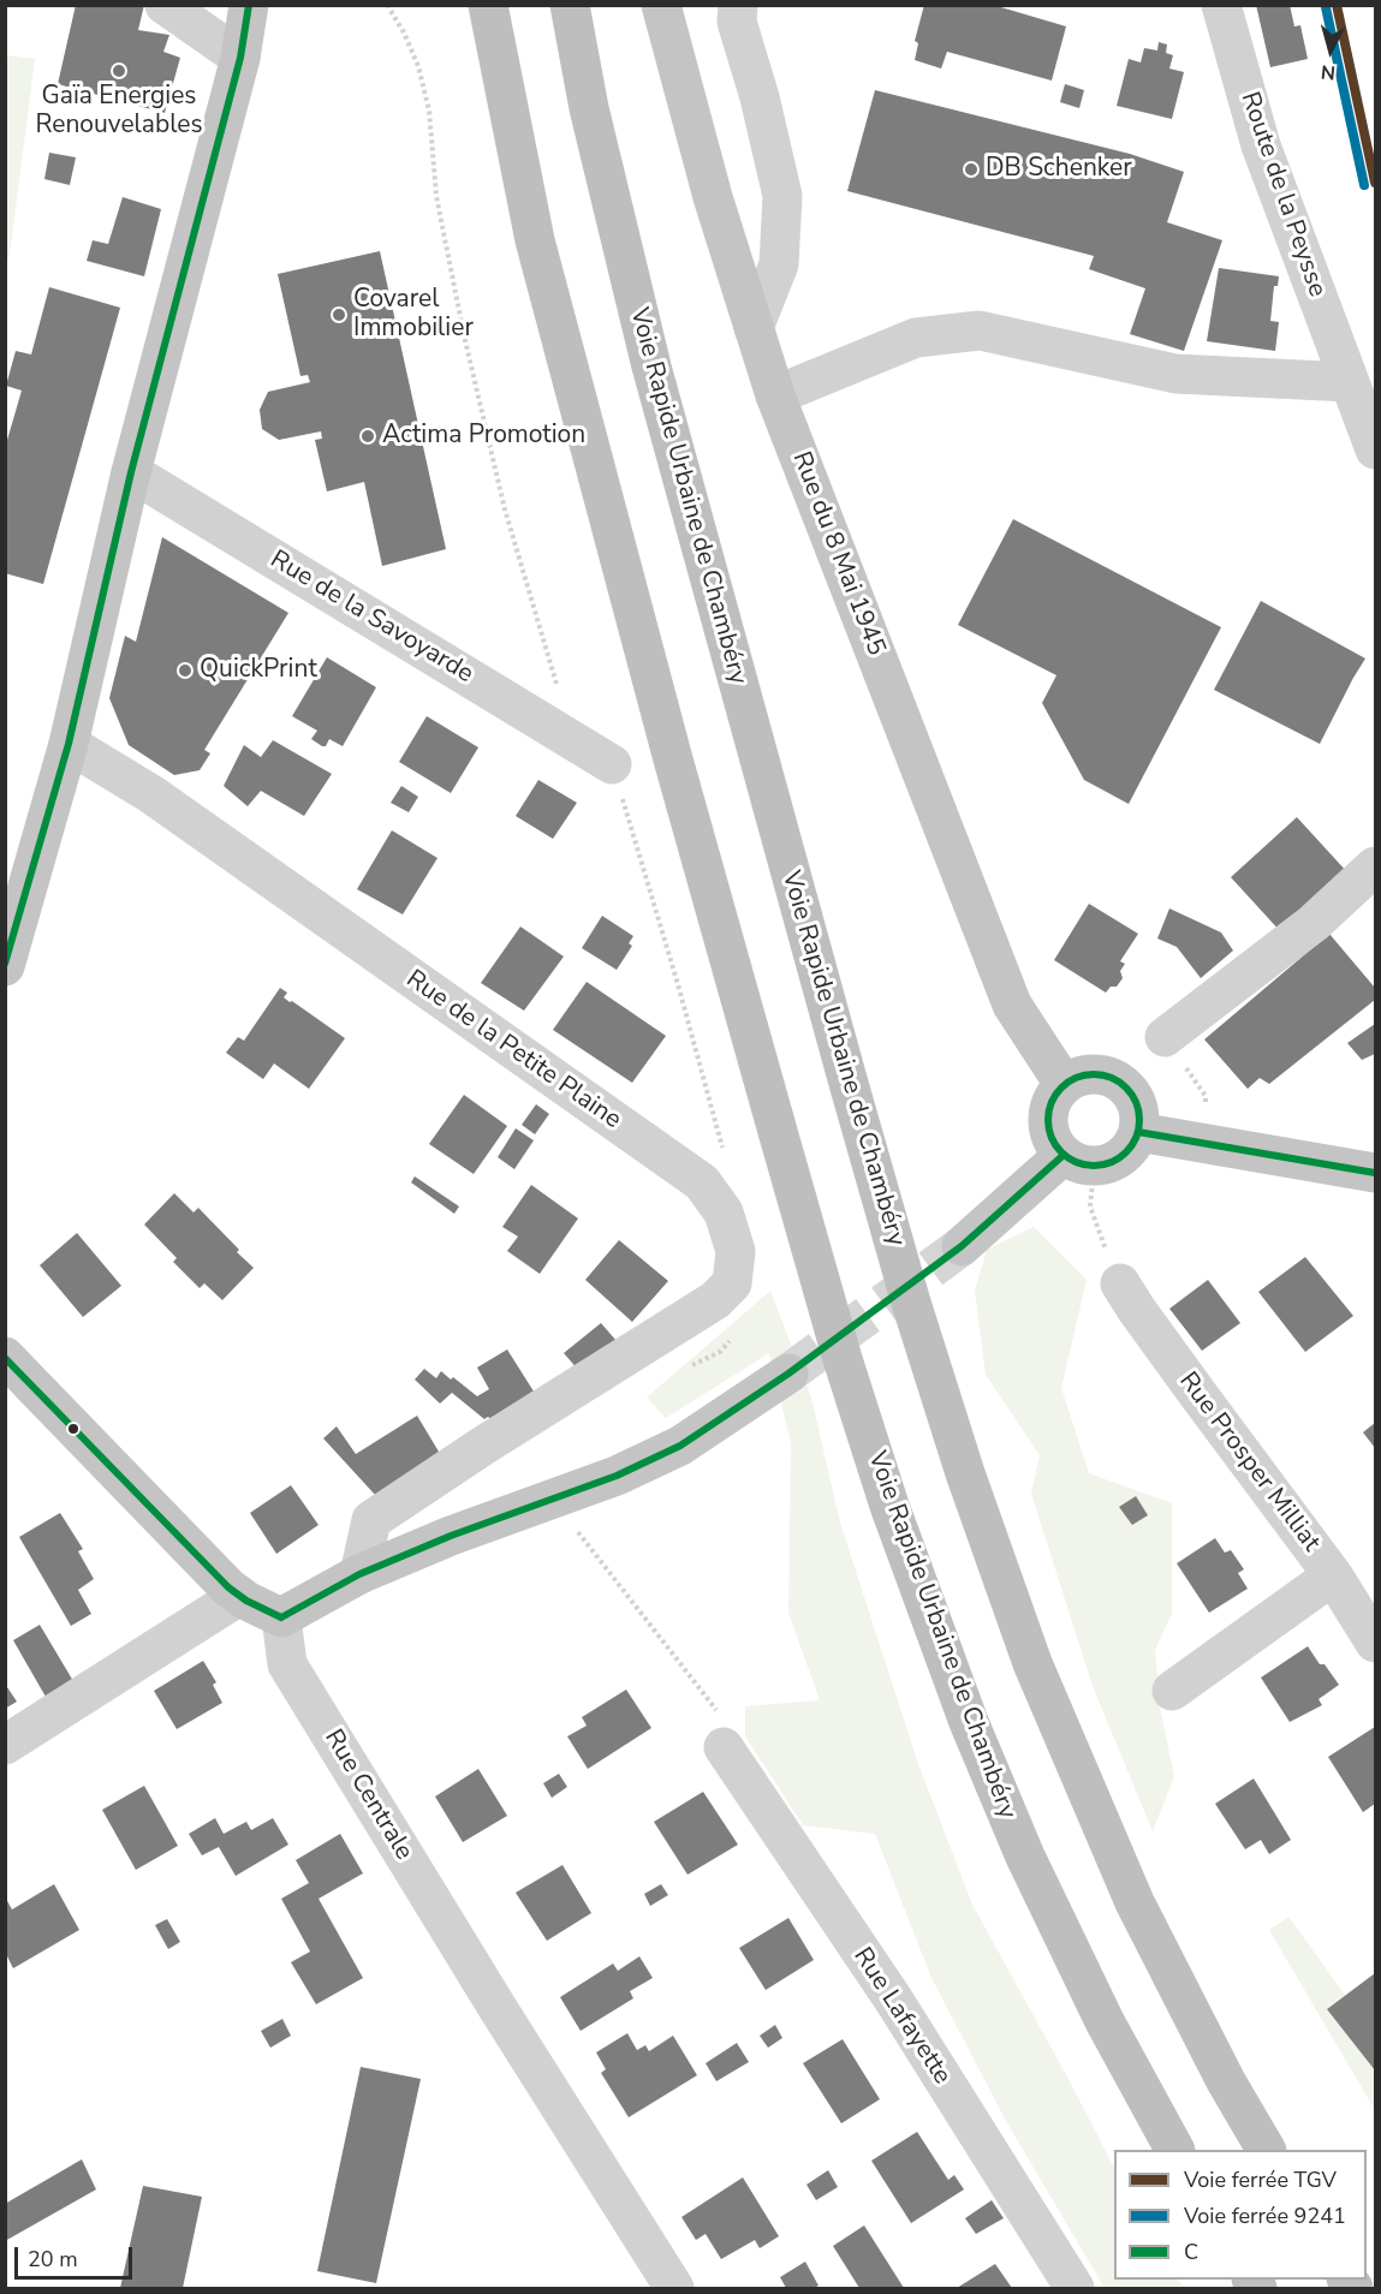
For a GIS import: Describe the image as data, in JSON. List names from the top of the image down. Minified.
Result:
{"streets":{"highway":["Voie Rapide Urbaine de Chambéry"],"main road":["Rue du 8 Mai 1945"],"street":["Route de la Peysse","Rue de la Savoyarde","Rue de la Petite Plaine","Rue Prosper Milliat","Rue Centrale","Rue Lafayette"]},"places":["Gaïa Energies Renouvelables","DB Schenker","Covarel Immobilier","Actima Promotion","QuickPrint"],"lines":["rail line TGV","transit line C","rail line 9241"],"legend":["Voie ferrée TGV","Voie ferrée 9241","C"],"scale_bar":"20 m","north":"bottom"}
